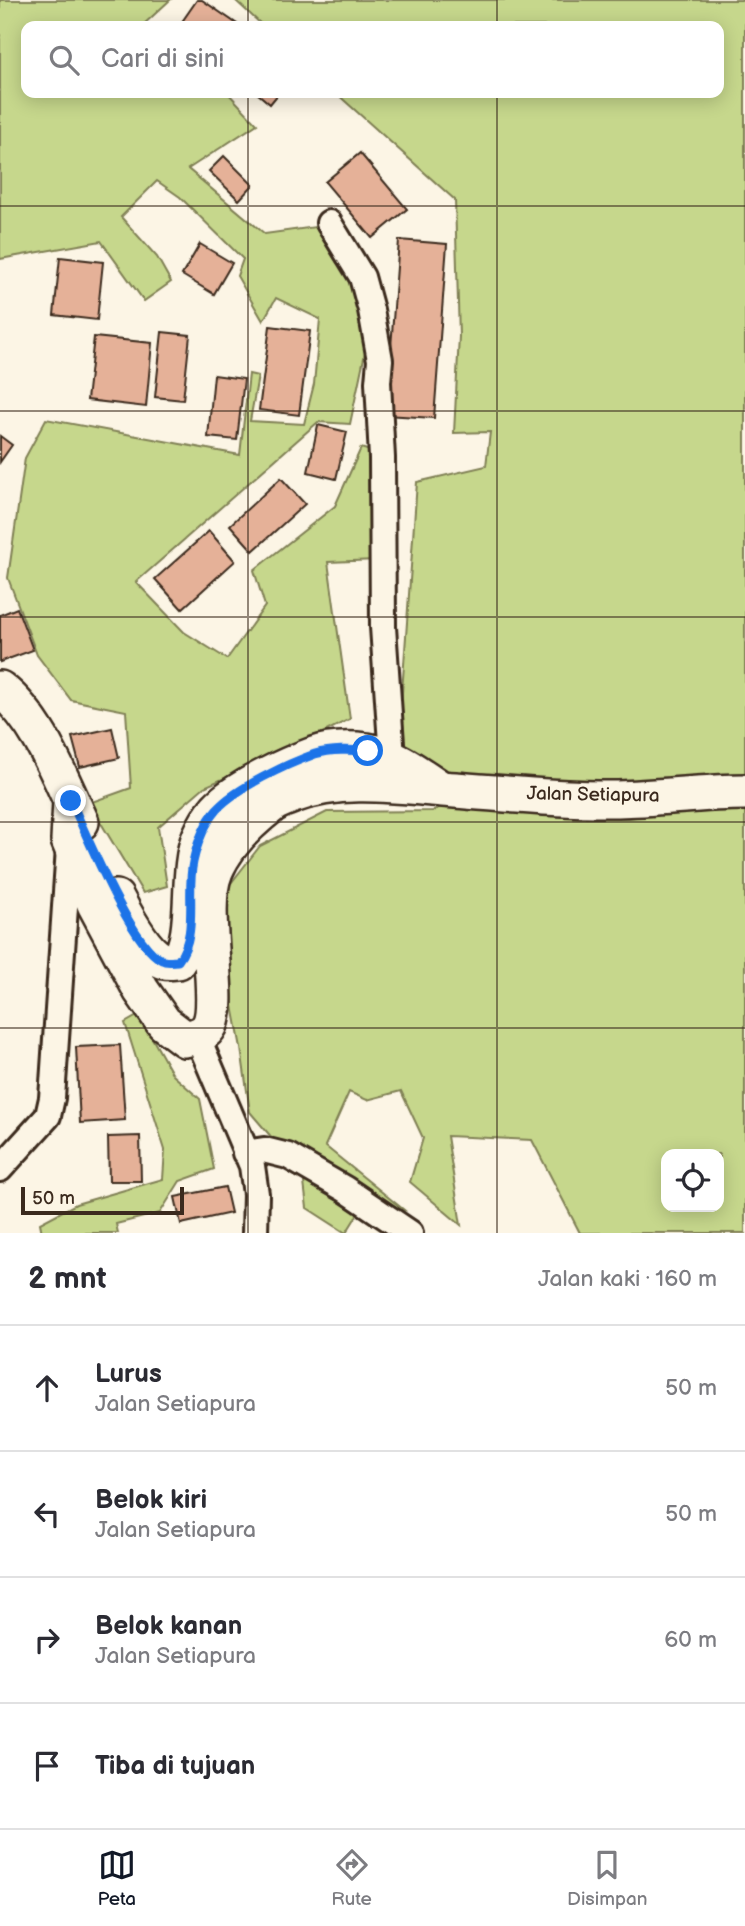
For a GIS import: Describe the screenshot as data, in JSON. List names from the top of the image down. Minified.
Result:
{"streets":{"street":["Jalan Setiapura"]},"scale_bar":"50 m","page":{"search":"Cari di sini","scale":"50 m","heading":["2 mnt","Jalan kaki · 160 m"],"list":[["Lurus","Jalan Setiapura","50 m"],["Belok kiri","Jalan Setiapura","50 m"],["Belok kanan","Jalan Setiapura","60 m"],"Tiba di tujuan"],"nav":["Peta","Rute","Disimpan"]}}
